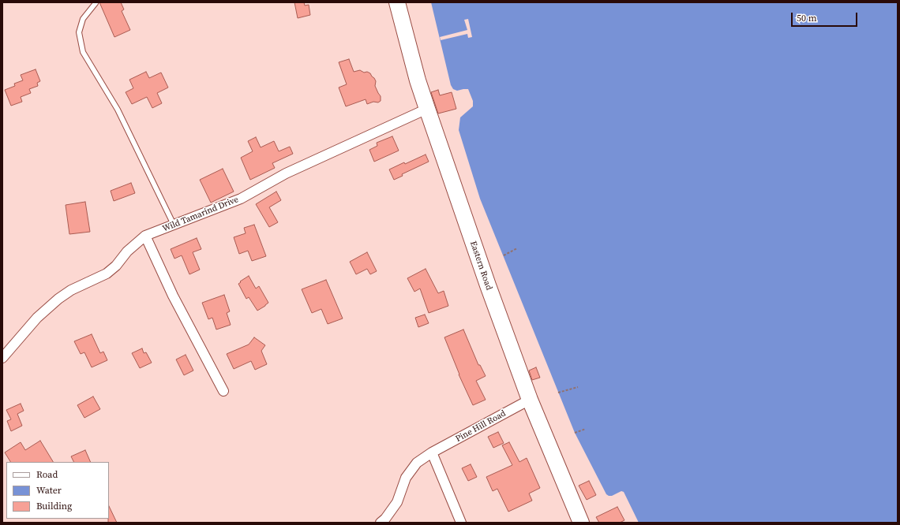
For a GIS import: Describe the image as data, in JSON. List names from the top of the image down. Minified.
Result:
{"streets":{"highway":["Eastern Road"],"street":["Wild Tamarind Drive","Pine Hill Road"]},"crossings":[["Wild Tamarind Drive","Eastern Road"],["Eastern Road","Pine Hill Road"]],"legend":["Road","Water","Building"],"scale_bar":"50 m"}
